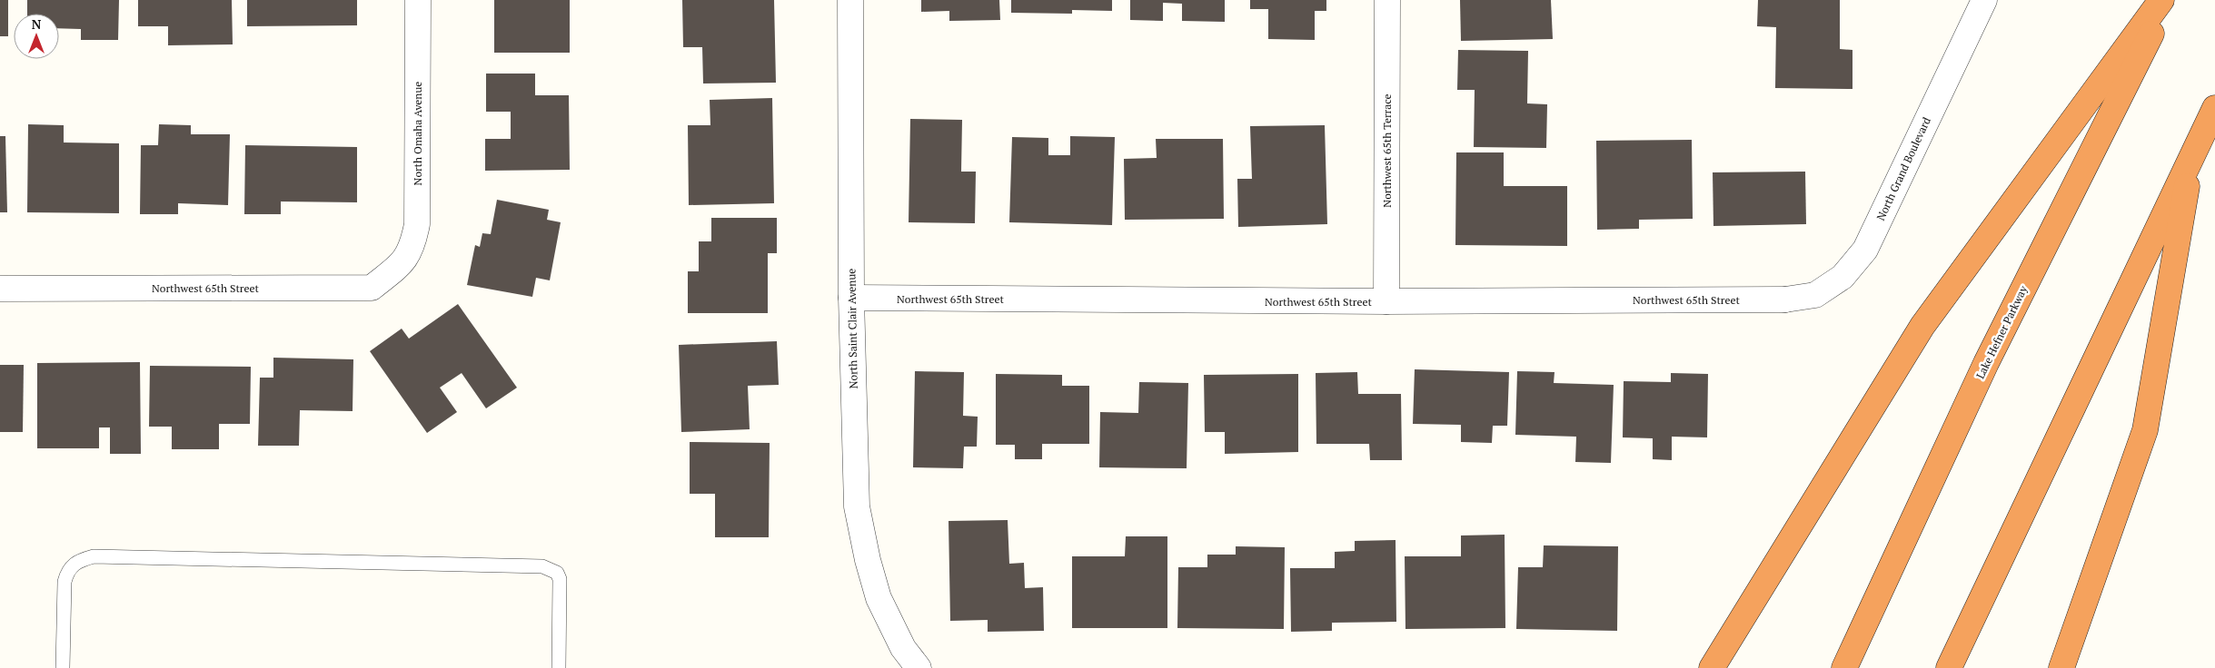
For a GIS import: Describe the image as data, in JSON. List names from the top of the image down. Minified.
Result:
{"streets":{"highway":["Lake Hefner Parkway"],"street":["North Omaha Avenue","Northwest 65th Terrace","North Grand Boulevard","Northwest 65th Street","North Saint Clair Avenue"]},"crossings":[["North Omaha Avenue","Northwest 65th Street"],["Northwest 65th Terrace","Northwest 65th Street"],["North Grand Boulevard","Northwest 65th Street"],["Northwest 65th Street","North Saint Clair Avenue"]],"north":"top"}
